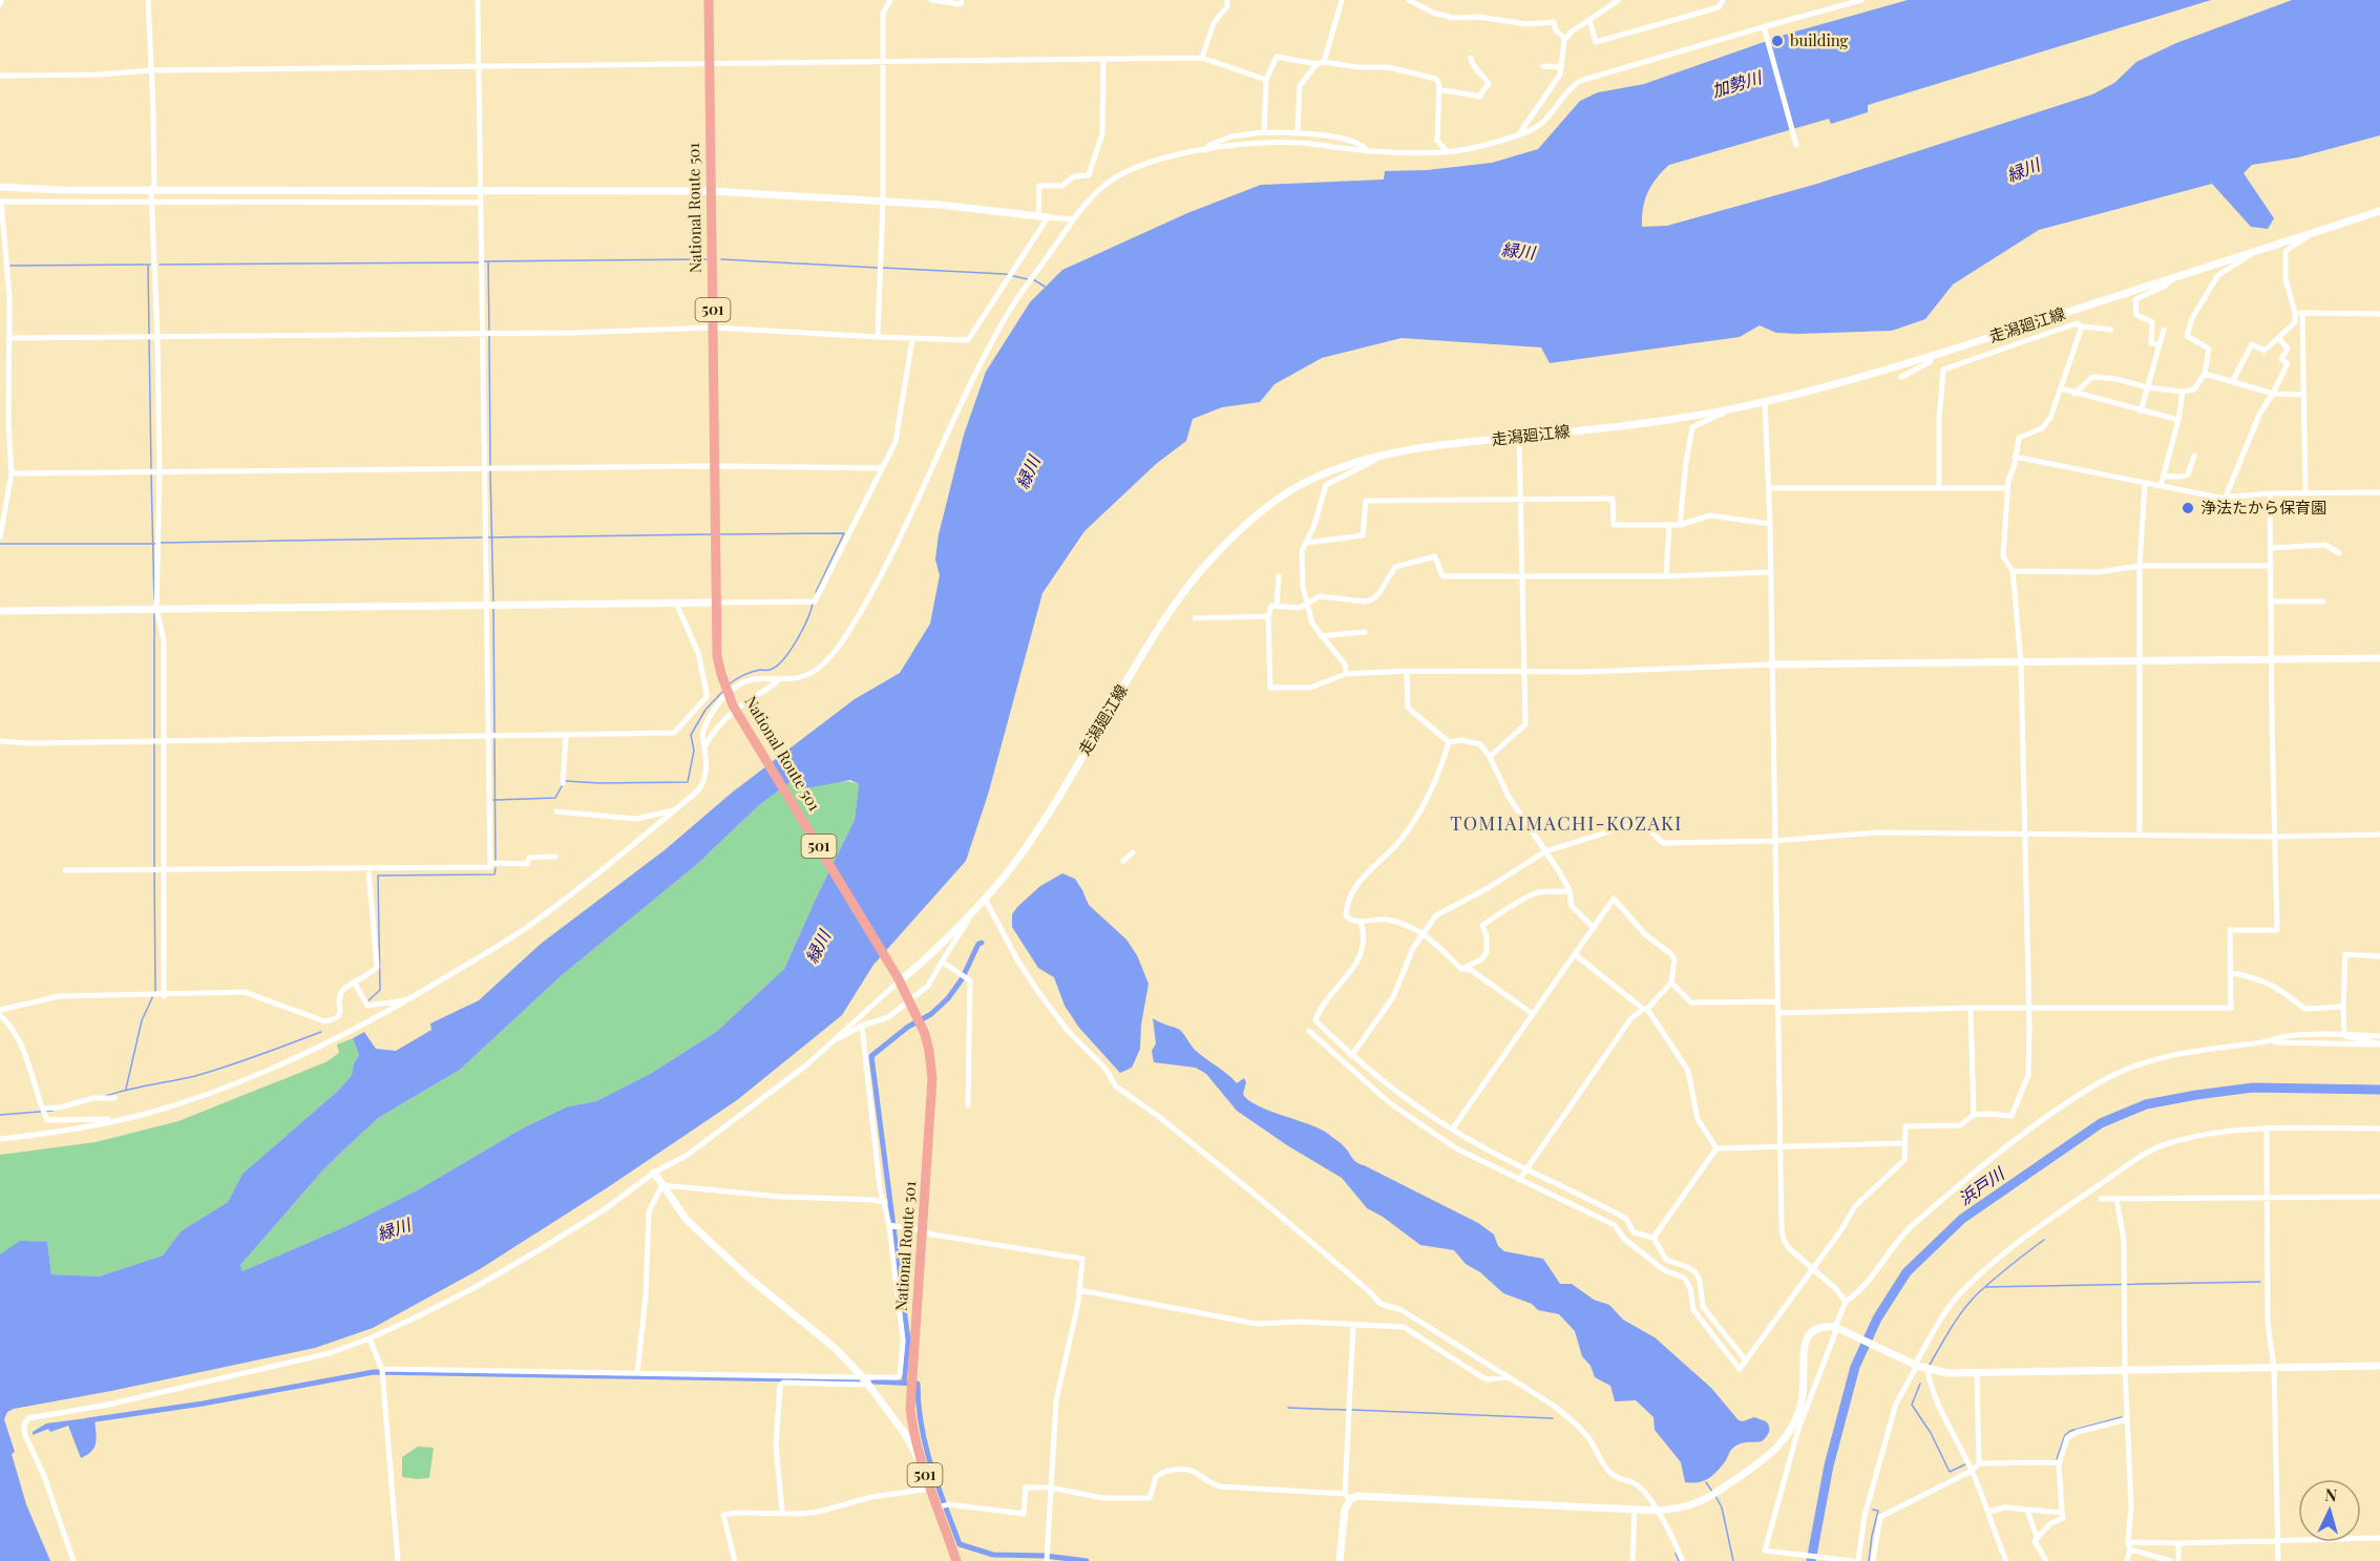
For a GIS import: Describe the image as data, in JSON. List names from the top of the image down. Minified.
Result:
{"streets":{"highway":["National Route 501","501"],"street":["走潟廻江線"]},"crossings":[["National Route 501","走潟廻江線"]],"districts":["TOMIAIMACHI-KOZAKI"],"water":["加勢川","緑川","浜戸川"],"places":["building","浄法たから保育園"],"north":"top"}
